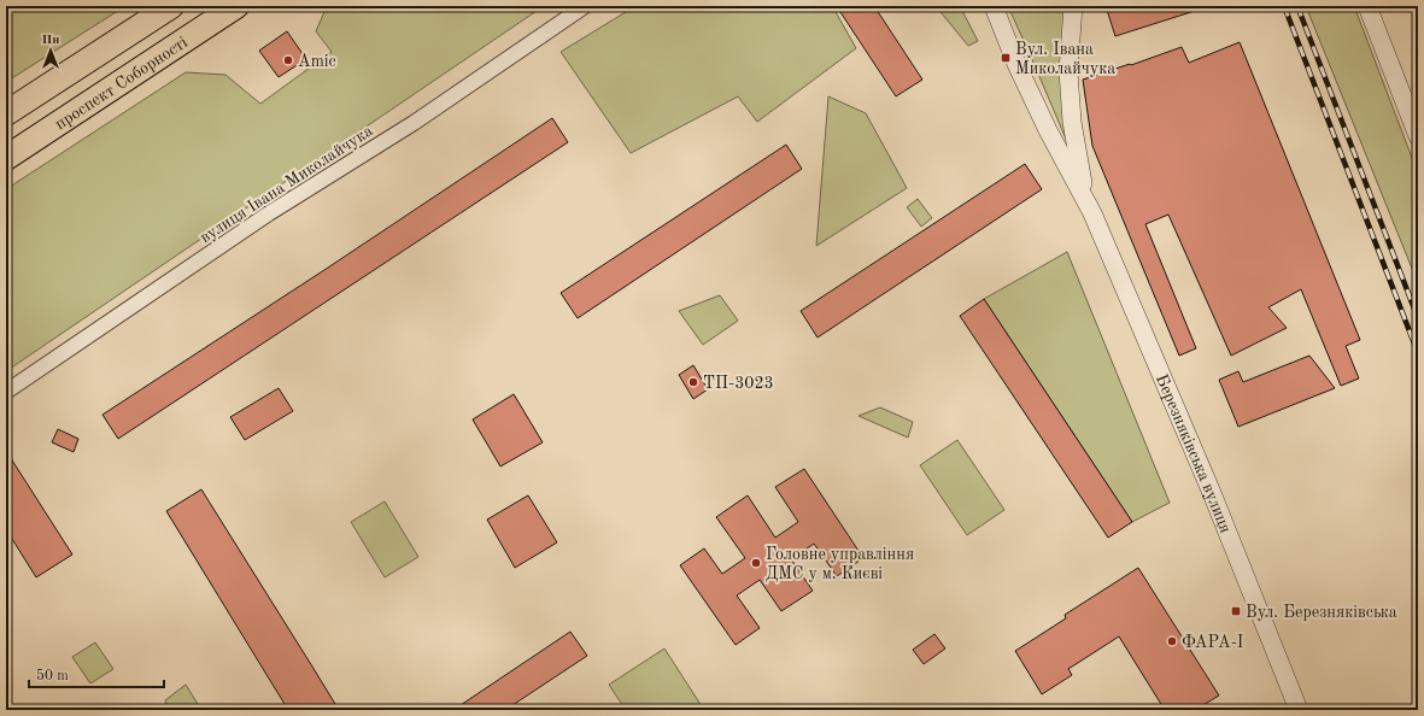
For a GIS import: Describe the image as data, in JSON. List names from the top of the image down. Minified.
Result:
{"streets":{"highway":["проспект Соборності"],"street":["вулиця Івана Миколайчука","Березняківська вулиця"]},"places":{"transit":["Вул. Івана Миколайчука","Вул. Березняківська"],"other":["Amic","ТП-3023","Головне управління ДМС у м. Києві","ФАРА-І"]},"scale_bar":"50 m","north":"top"}
